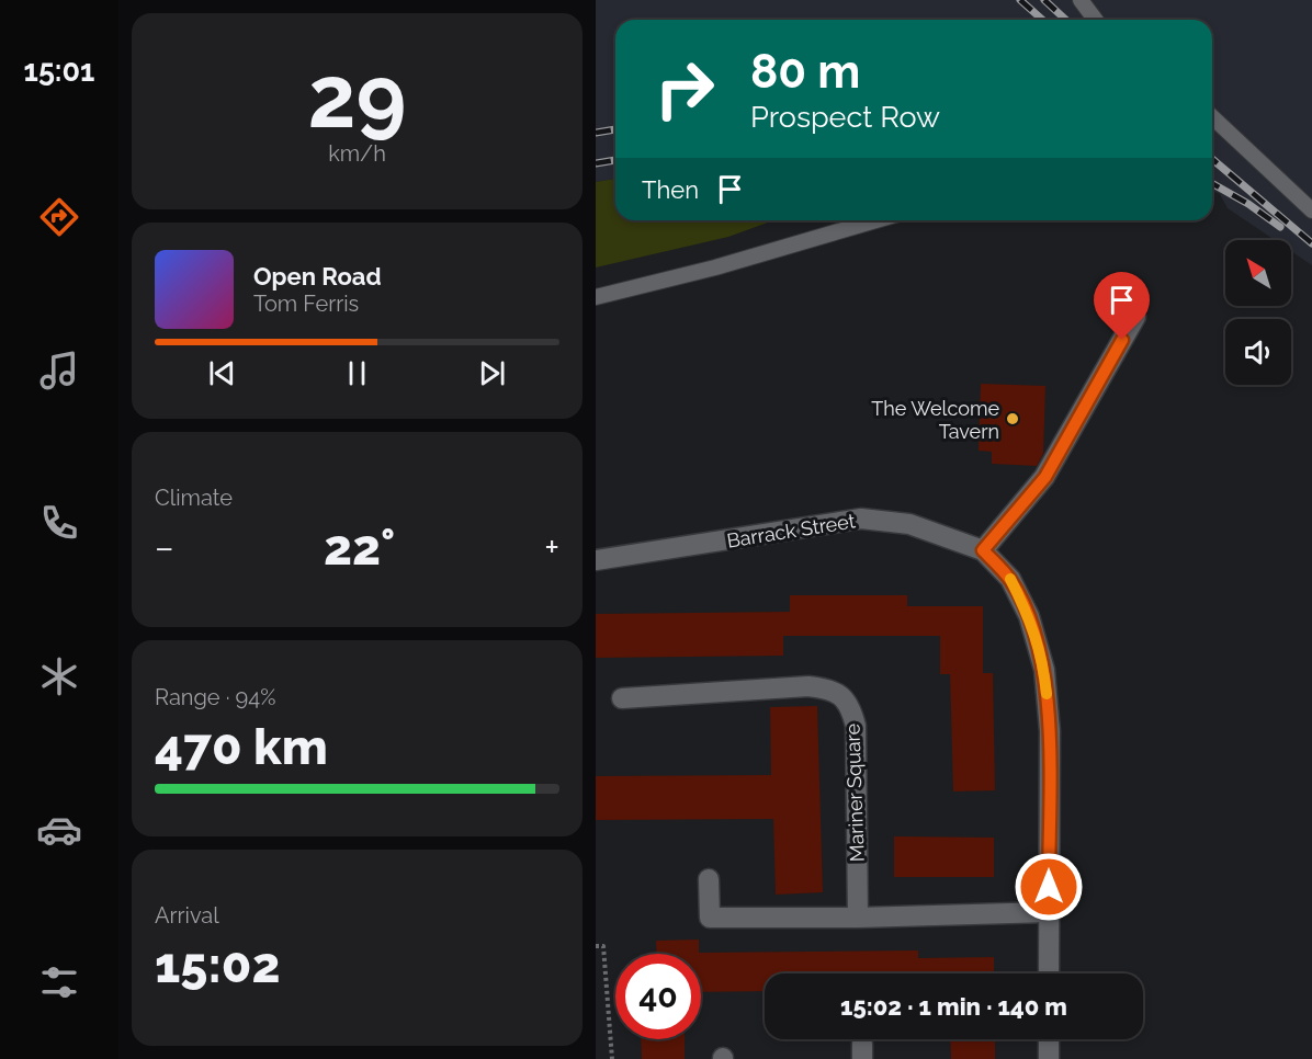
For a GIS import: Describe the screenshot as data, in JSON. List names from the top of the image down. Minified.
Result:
{"streets":{"street":["Barrack Street","Mariner Square"]},"places":["The Welcome Tavern"],"north":"top left","page":{"tabs":"15:01","tile":[["29","km/h"],"Climate",["Range · 94%","470 km"],["Arrival","15:02"]],"turn":["80 m","Prospect Row"],"then":"Then","song":["Open Road","Tom Ferris"],"heat":["−","22°","+"],"limit":"40","trip":"15:02 · 1 min · 140 m"}}
